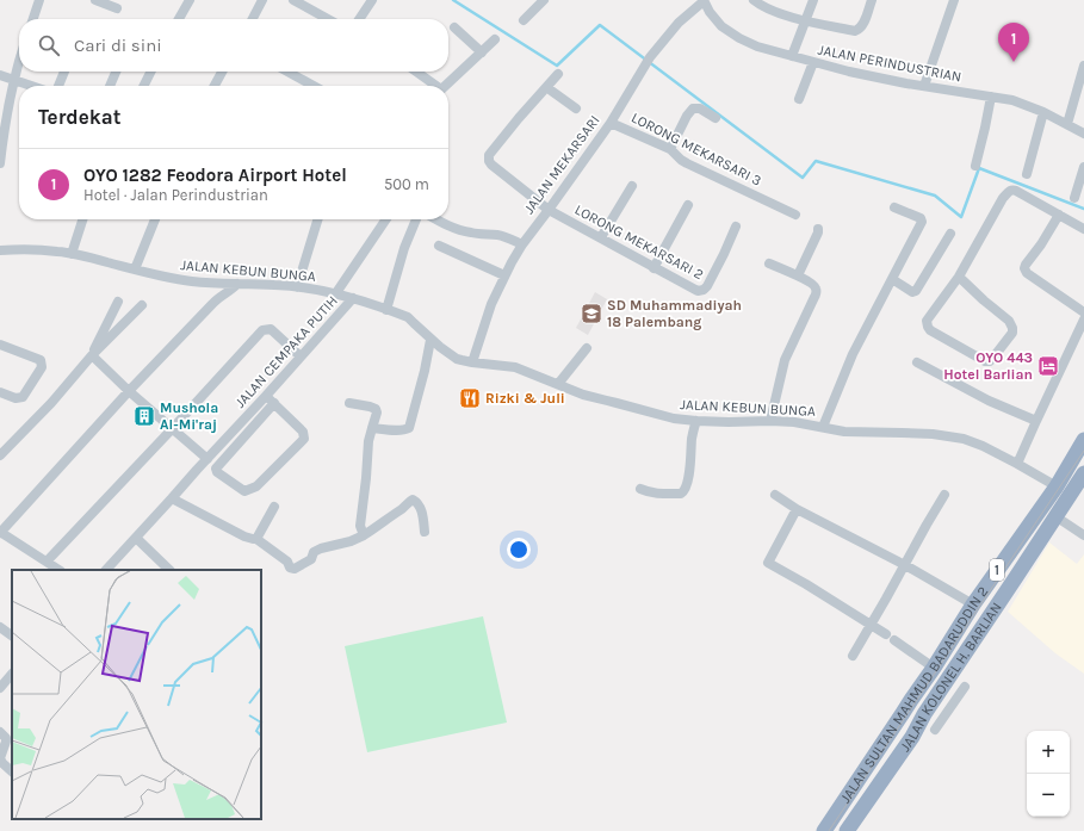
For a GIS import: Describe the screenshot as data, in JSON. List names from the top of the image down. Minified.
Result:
{"streets":{"highway":["1","JALAN KOLONEL H. BARLIAN","JALAN SULTAN MAHMUD BADARUDDIN 2"],"street":["JALAN PERINDUSTRIAN","LORONG MEKARSARI 3","JALAN MEKARSARI","LORONG MEKARSARI 2","JALAN KEBUN BUNGA","JALAN CEMPAKA PUTIH"]},"crossings":[["JALAN PERINDUSTRIAN","JALAN MEKARSARI"],["LORONG MEKARSARI 3","JALAN MEKARSARI"],["JALAN MEKARSARI","LORONG MEKARSARI 2"],["JALAN MEKARSARI","JALAN KEBUN BUNGA"],["JALAN KEBUN BUNGA","JALAN CEMPAKA PUTIH"],["JALAN KEBUN BUNGA","JALAN SULTAN MAHMUD BADARUDDIN 2"],["JALAN KOLONEL H. BARLIAN","JALAN SULTAN MAHMUD BADARUDDIN 2"]],"places":{"school or university":["SD Muhammadiyah 18 Palembang"],"hotel":["OYO 443 Hotel Barlian"],"restaurant":["Rizki & Juli"],"building":["Mushola Al-Mi'raj"]},"page":{"search":"Cari di sini","pins":"1","heading":"Terdekat","list":[{"mark":"1","name":"OYO 1282 Feodora Airport Hotel","note":"Hotel · Jalan Perindustrian","value":"500 m"}],"map_buttons":["+","−"]}}
